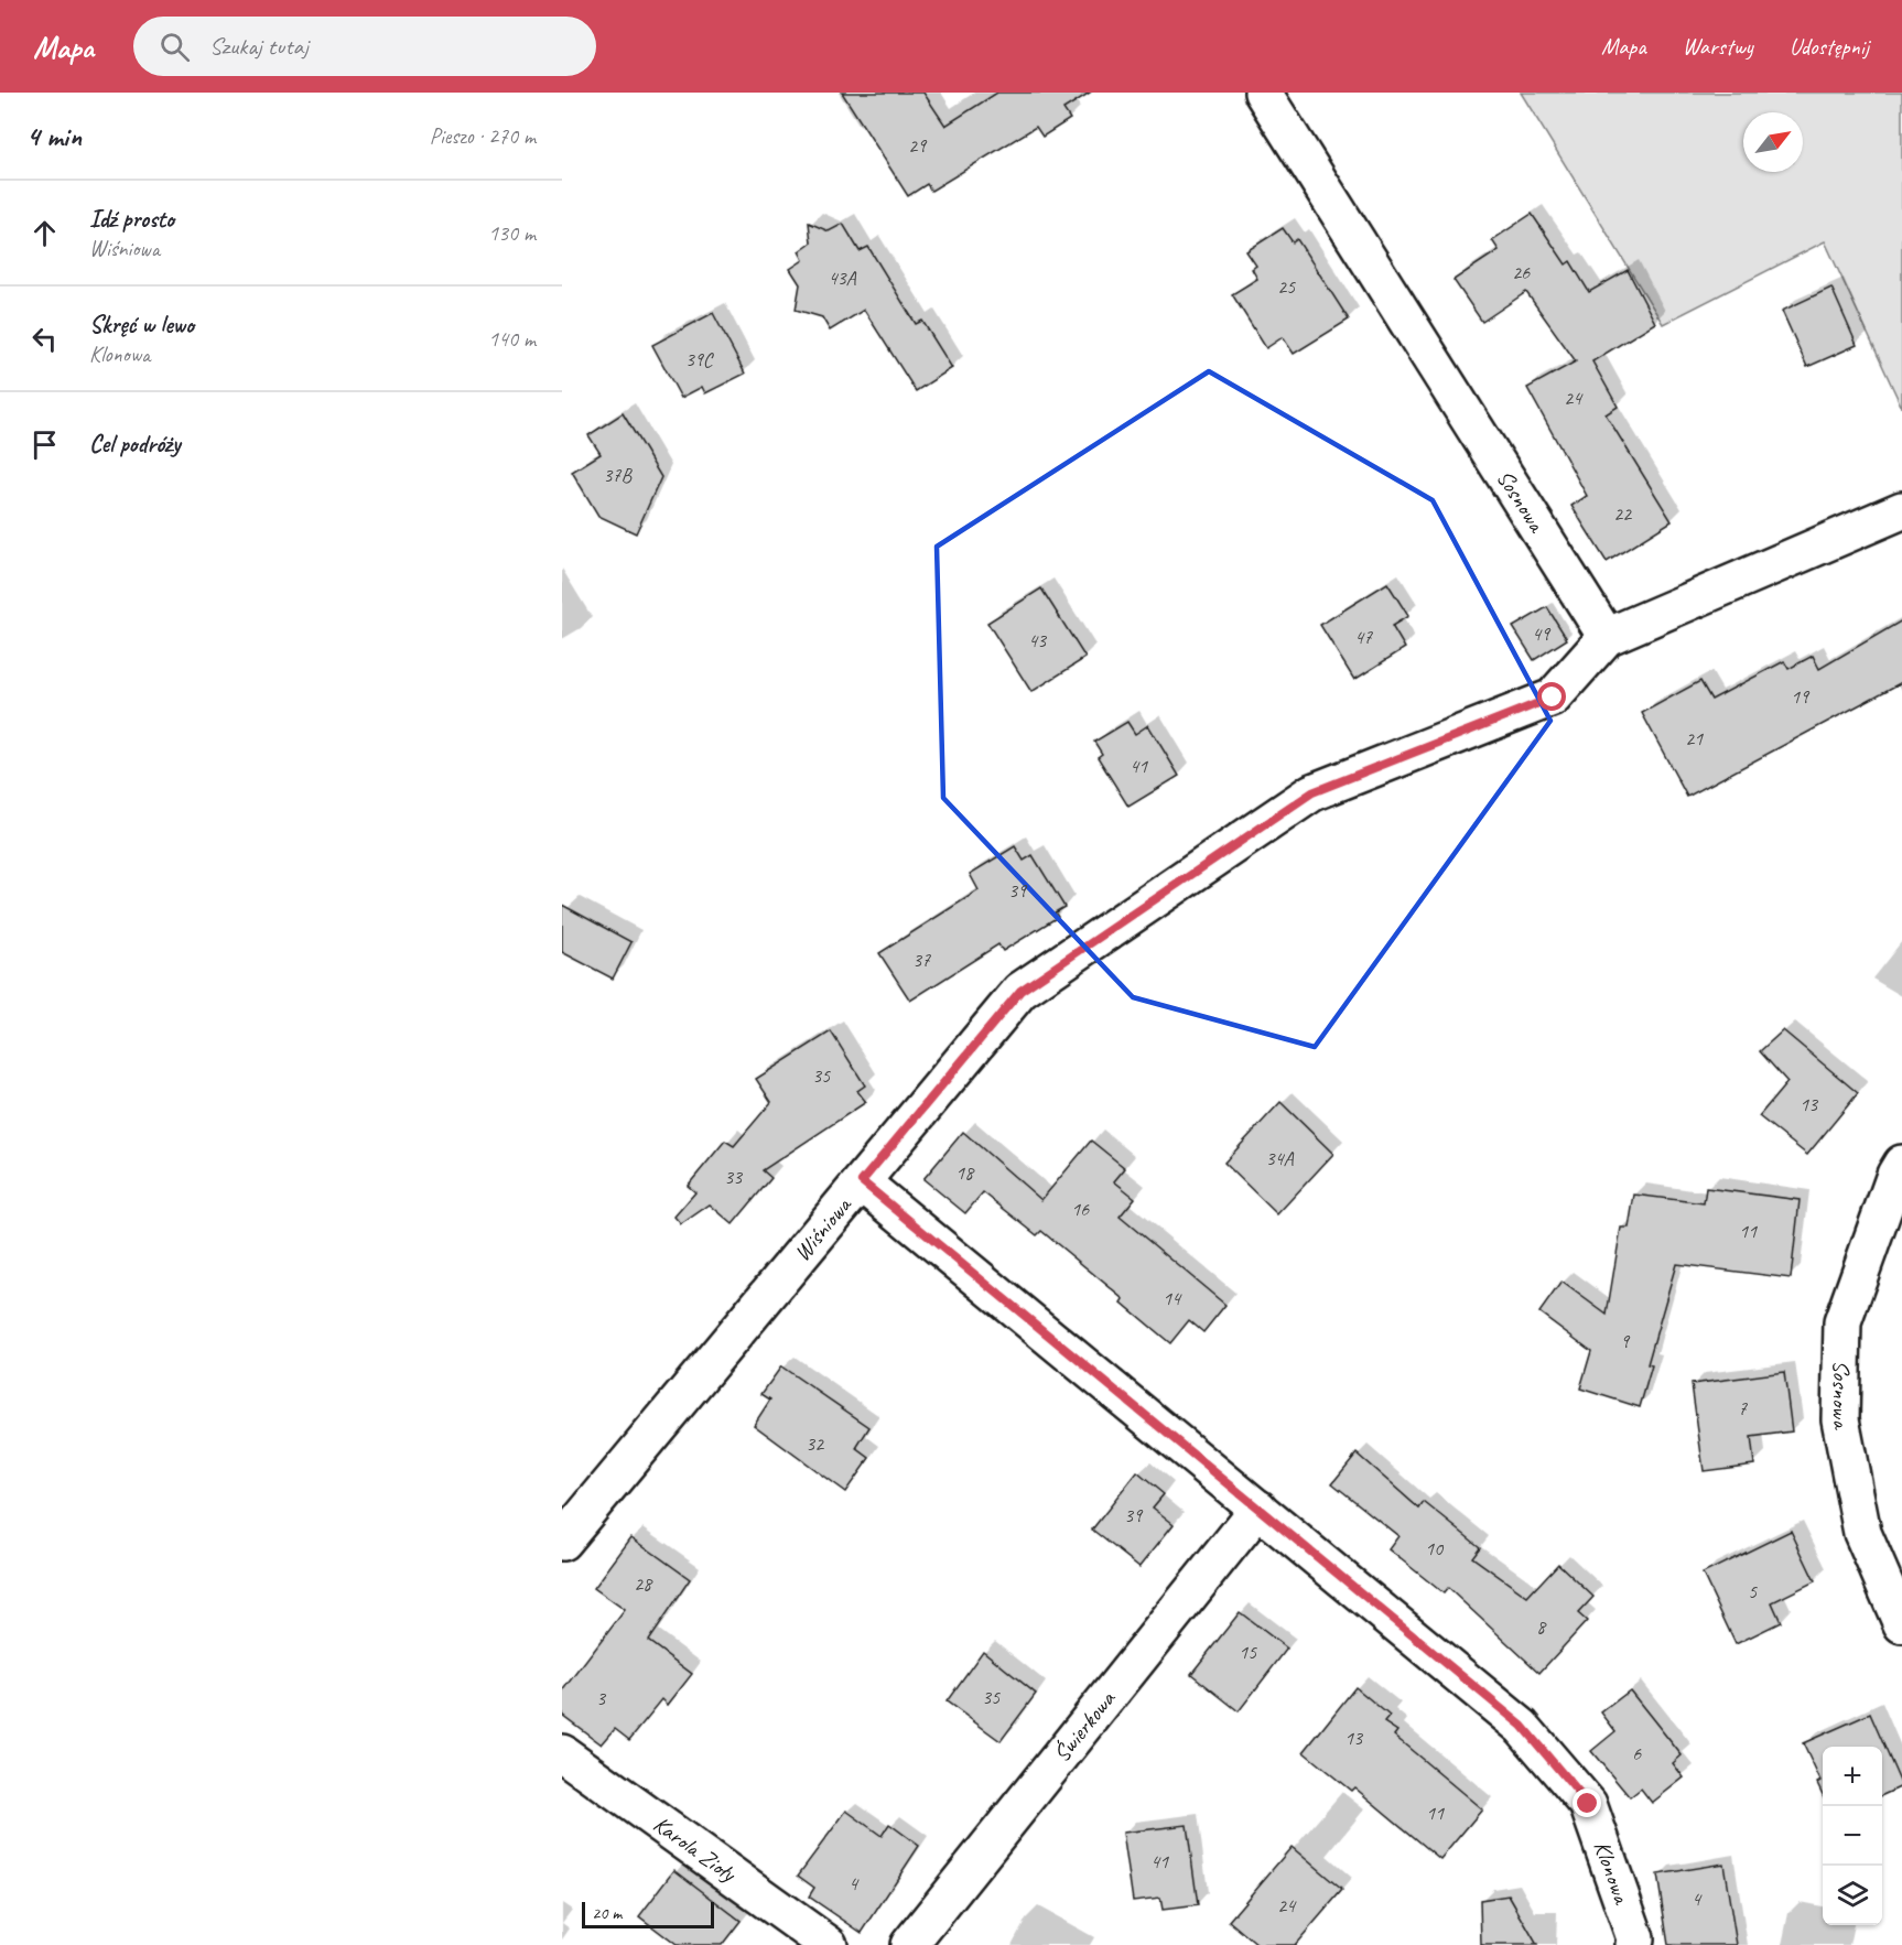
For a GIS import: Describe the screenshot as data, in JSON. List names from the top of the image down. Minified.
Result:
{"streets":{"street":["Sosnowa","Wiśniowa","Świerkowa","Karola Zioły","Klonowa"]},"crossings":[["Sosnowa","Wiśniowa"],["Wiśniowa","Klonowa"],["Świerkowa","Klonowa"]],"house_numbers":["29","26","43A","25","39C","24","37B","22","49","47","43","19","21","41","39","37","35","13","34A","18","33","16","11","14","9","7","32","39","10","28","5","8","15","35","3","13","6","11","41","4","4","24"],"scale_bar":"20 m","north":"top right","page":{"header":"Mapa","search":"Szukaj tutaj","nav":["Mapa","Warstwy","Udostępnij"],"heading":["4 min","Pieszo · 270 m"],"list":[["Idź prosto","Wiśniowa","130 m"],["Skręć w lewo","Klonowa","140 m"],"Cel podróży"],"map_buttons":["+","−"],"scale":"20 m"}}
